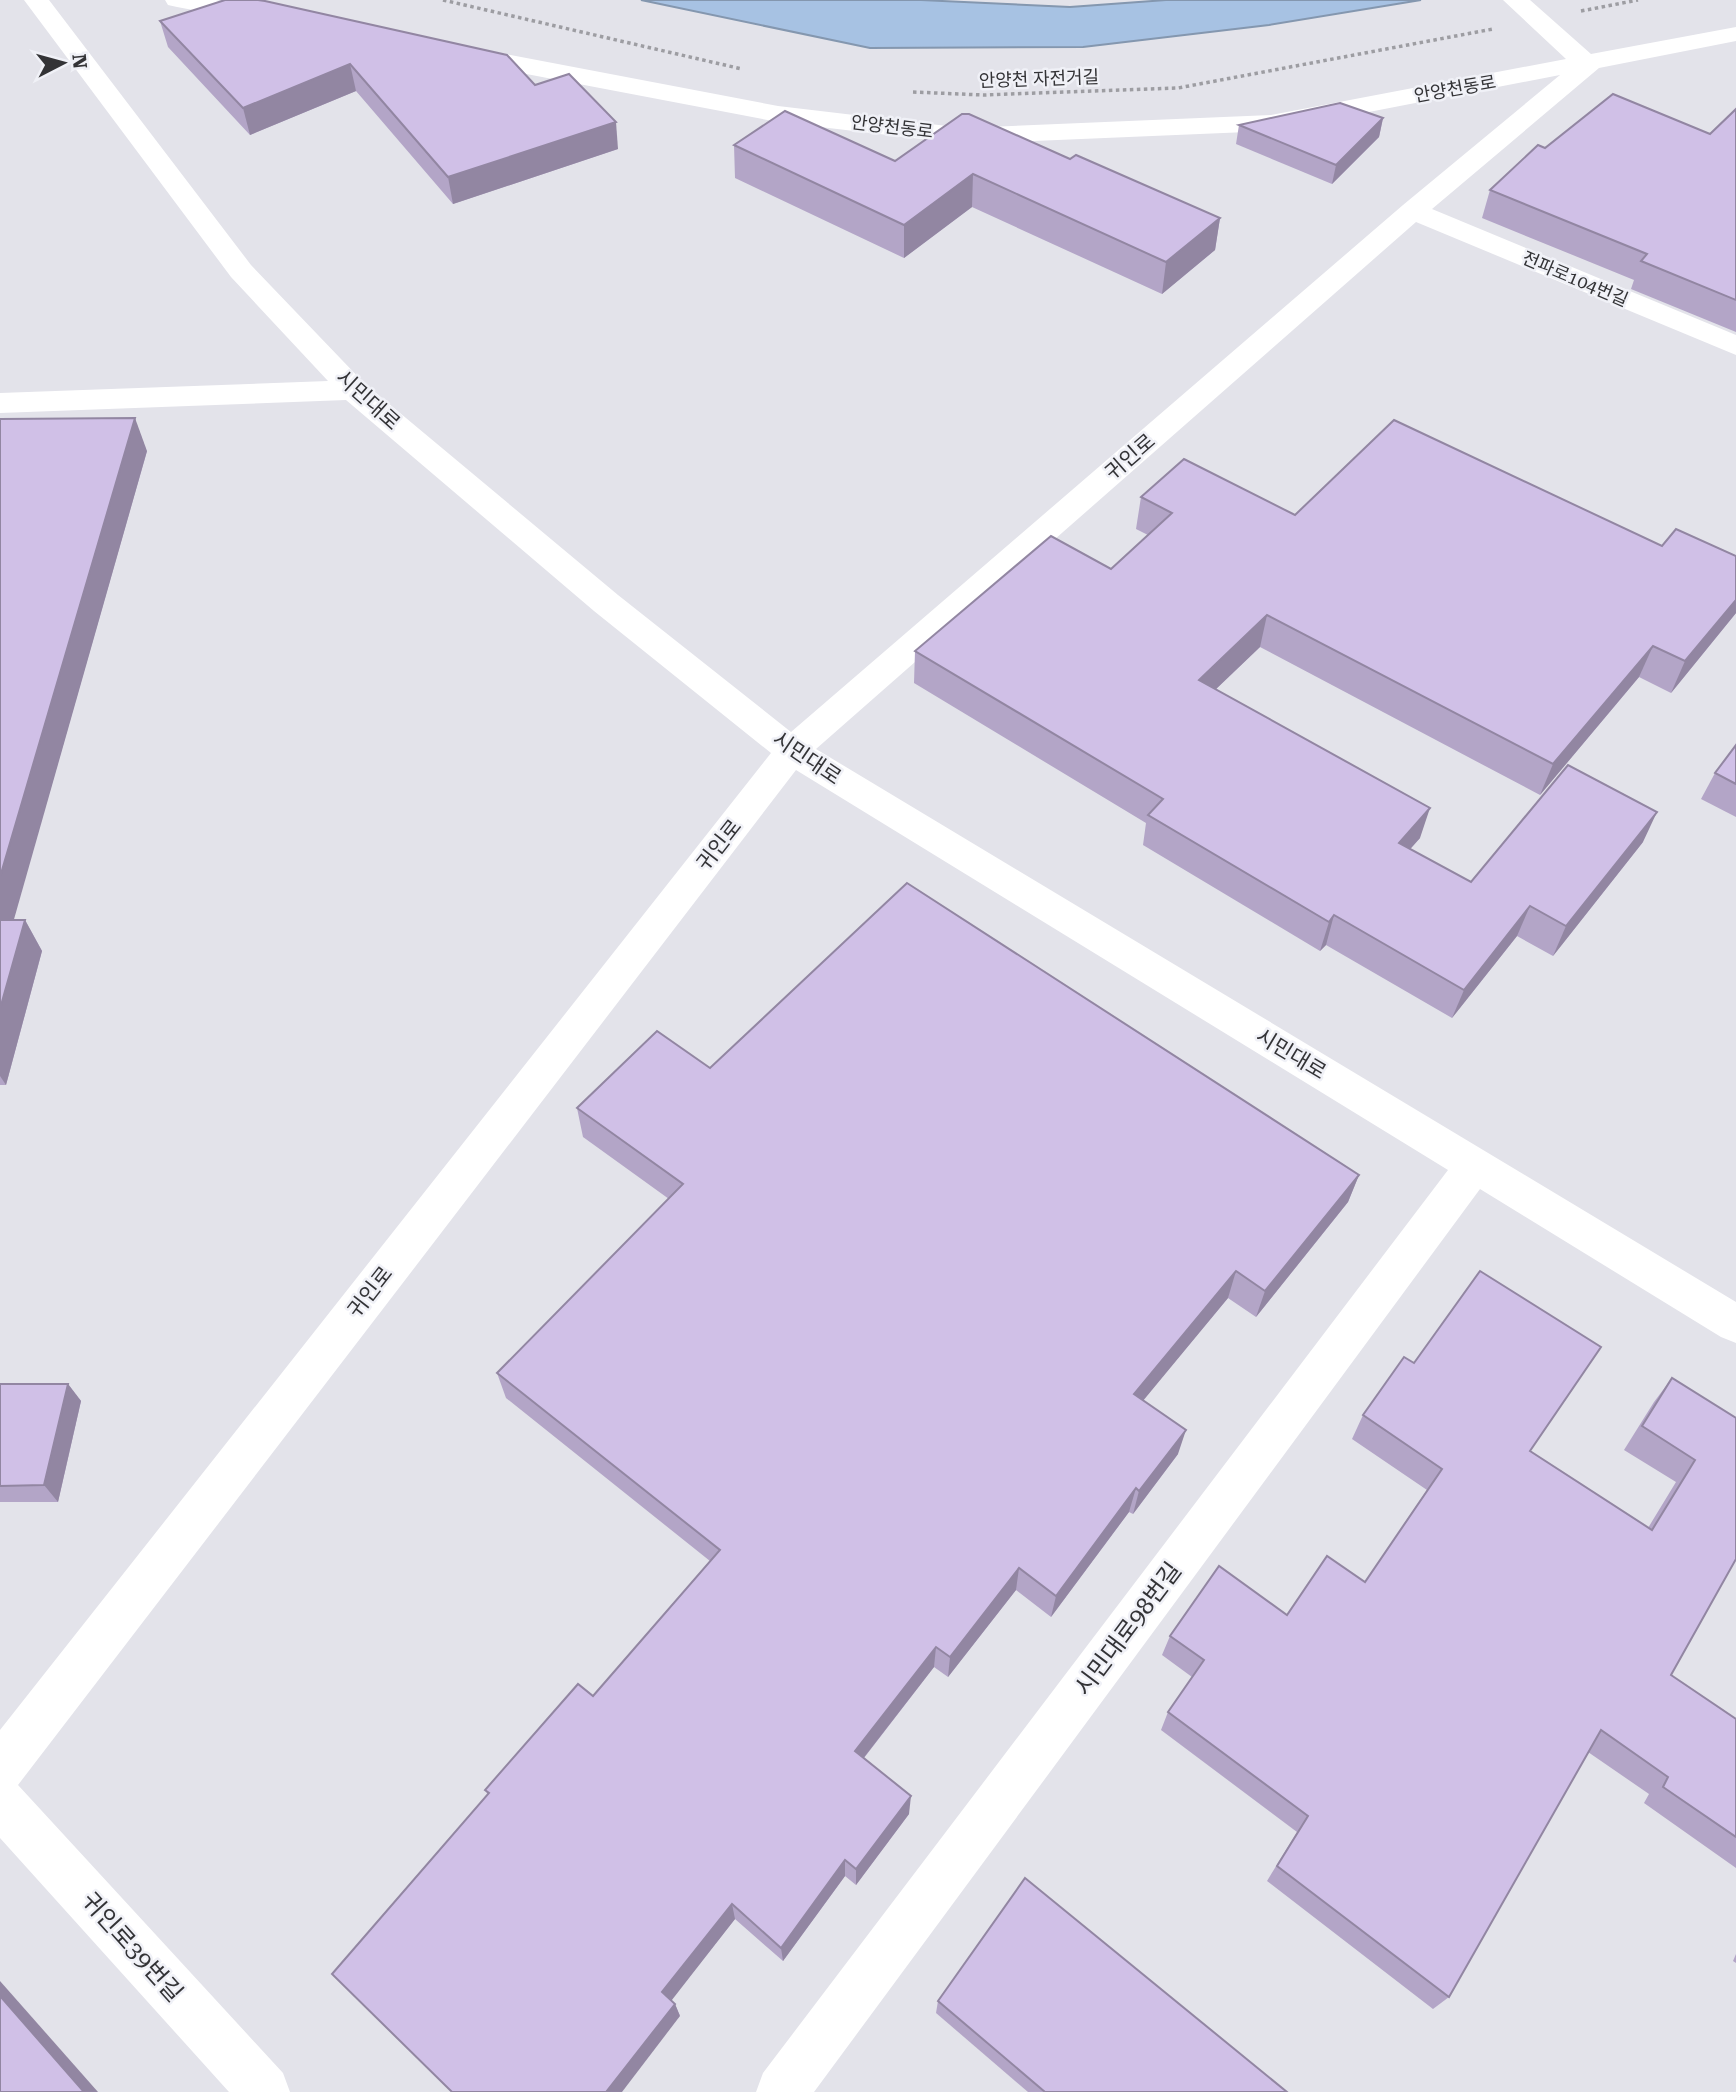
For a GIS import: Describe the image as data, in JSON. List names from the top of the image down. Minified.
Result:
{"streets":{"street":["안양천동로","전파로104번길","시민대로","귀인로","시민대로98번길","귀인로39번길"],"path":["안양천 자전거길"]},"crossings":[["안양천동로","귀인로"],["전파로104번길","귀인로"],["시민대로","귀인로"],["시민대로","시민대로98번길"]],"north":"right"}
